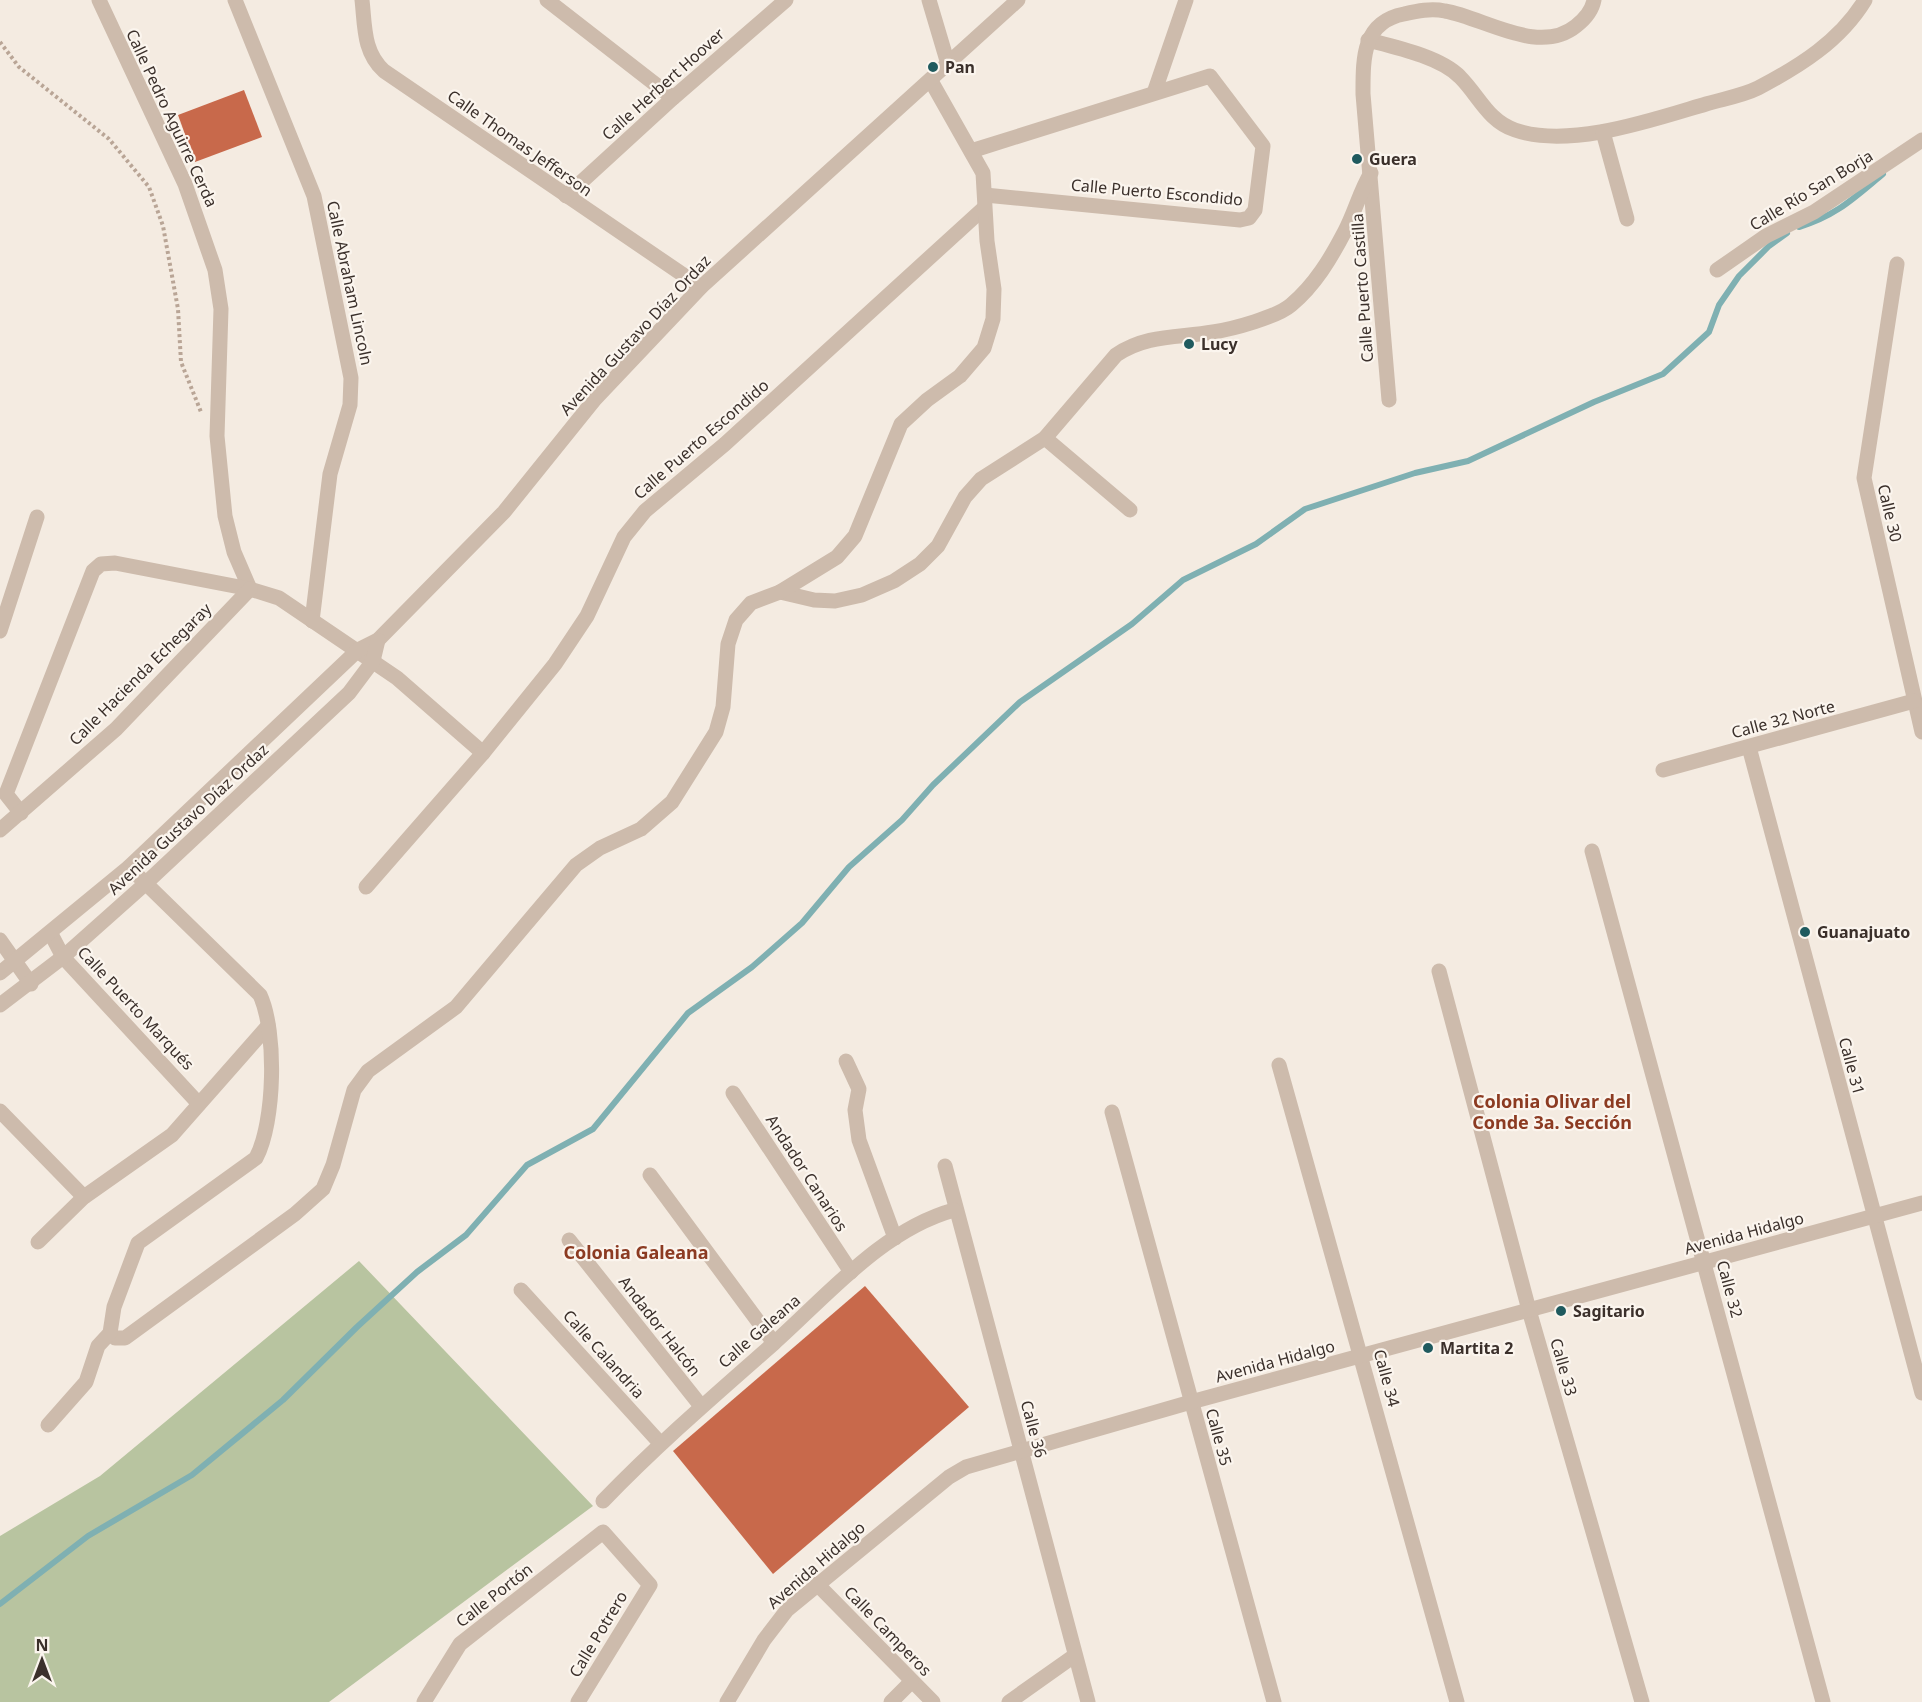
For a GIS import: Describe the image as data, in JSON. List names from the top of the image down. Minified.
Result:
{"streets":{"street":["Calle Herbert Hoover","Calle Pedro Aguirre Cerda","Calle Thomas Jefferson","Calle Río San Borja","Calle Puerto Escondido","Calle Abraham Lincoln","Calle Puerto Castilla","Avenida Gustavo Díaz Ordaz","Calle 30","Calle Hacienda Echegaray","Calle 32 Norte","Calle Puerto Marqués","Calle 31","Andador Canarios","Avenida Hidalgo","Calle 32","Andador Halcón","Calle Galeana","Calle Calandria","Calle 33","Calle 34","Calle 36","Calle 35","Calle Portón","Calle Camperos","Calle Potrero"]},"crossings":[["Calle Herbert Hoover","Calle Thomas Jefferson"],["Calle Pedro Aguirre Cerda","Calle Hacienda Echegaray"],["Calle Thomas Jefferson","Avenida Gustavo Díaz Ordaz"],["Avenida Gustavo Díaz Ordaz","Calle Puerto Marqués"],["Calle 30","Calle 32 Norte"],["Calle 32 Norte","Calle 31"],["Calle 31","Avenida Hidalgo"],["Andador Canarios","Calle Galeana"],["Avenida Hidalgo","Calle 32"],["Avenida Hidalgo","Calle 33"],["Avenida Hidalgo","Calle 34"],["Avenida Hidalgo","Calle 36"],["Avenida Hidalgo","Calle 35"],["Avenida Hidalgo","Calle Camperos"],["Andador Halcón","Calle Galeana"],["Calle Galeana","Calle Calandria"],["Calle Galeana","Calle 36"],["Calle Portón","Calle Potrero"]],"districts":["Colonia Olivar del Conde 3a. Sección","Colonia Galeana"],"places":["Pan","Guera","Lucy","Guanajuato","Sagitario","Martita 2"],"north":"top"}
